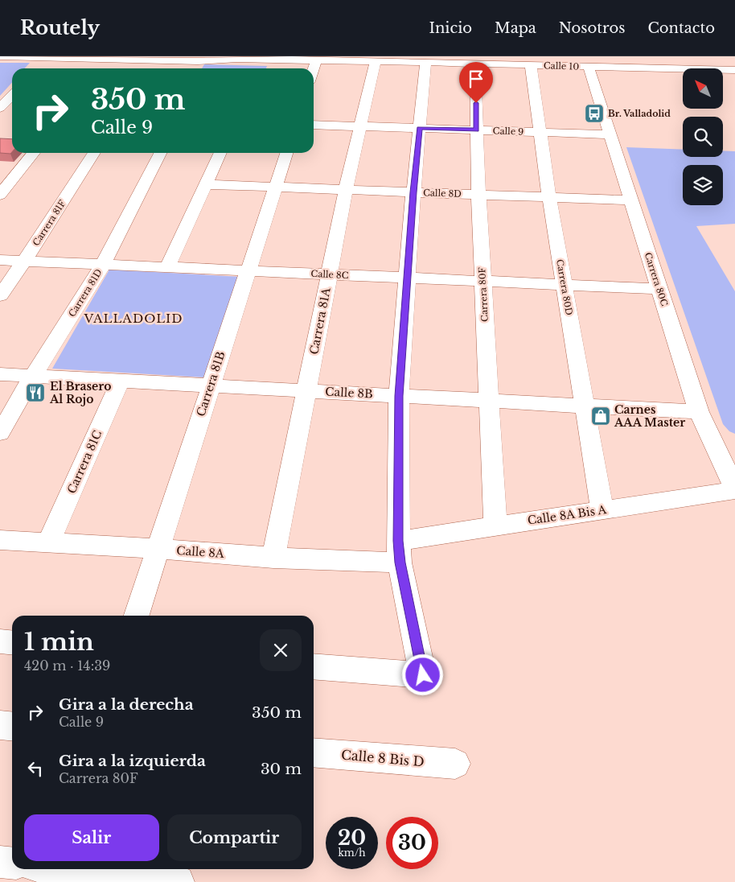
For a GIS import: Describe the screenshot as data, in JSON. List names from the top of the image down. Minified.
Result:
{"streets":{"street":["Calle 10","Calle 9","Calle 8D","Carrera 81F","Calle 8C","Carrera 80C","Carrera 80D","Carrera 81D","Carrera 80F","Carrera 81A","Carrera 81B","Calle 8B","Carrera 81C","Calle 8A Bis A","Calle 8A","Calle 8 Bis D"]},"crossings":[["Calle 10","Carrera 80C"],["Calle 10","Carrera 80D"],["Calle 10","Carrera 80F"],["Calle 10","Carrera 81A"],["Calle 9","Carrera 80C"],["Calle 9","Carrera 80D"],["Calle 9","Carrera 80F"],["Calle 9","Carrera 81A"],["Calle 8D","Carrera 80C"],["Calle 8D","Carrera 80D"],["Calle 8D","Carrera 80F"],["Calle 8D","Carrera 81A"],["Calle 8D","Carrera 81B"],["Carrera 81F","Calle 8C"],["Calle 8C","Carrera 80C"],["Calle 8C","Carrera 80D"],["Calle 8C","Carrera 81D"],["Calle 8C","Carrera 80F"],["Calle 8C","Carrera 81A"],["Calle 8C","Carrera 81B"],["Carrera 80C","Calle 8B"],["Carrera 80C","Calle 8A Bis A"],["Carrera 80D","Calle 8B"],["Carrera 80D","Calle 8A Bis A"],["Carrera 81D","Calle 8B"],["Carrera 80F","Calle 8B"],["Carrera 80F","Calle 8A Bis A"],["Carrera 81A","Calle 8B"],["Carrera 81A","Calle 8A"],["Carrera 81B","Calle 8B"],["Carrera 81B","Calle 8A"],["Calle 8B","Carrera 81C"],["Carrera 81C","Calle 8A"],["Calle 8A Bis A","Calle 8A"]],"districts":["VALLADOLID"],"places":{"bus stop":["Br. Valladolid"],"restaurant":["El Brasero Al Rojo"],"shop":["Carnes AAA Master"]},"north":"top left","page":{"header":"Routely","nav":["Inicio","Mapa","Nosotros","Contacto"],"turn":["350 m","Calle 9"],"heading":["1 min","420 m · 14:39"],"list":[{"name":"Gira a la derecha","note":"Calle 9","value":"350 m"},{"name":"Gira a la izquierda","note":"Carrera 80F","value":"30 m"}],"buttons":["Salir","Compartir"],"speed":"20 km/h","limit":"30"}}
